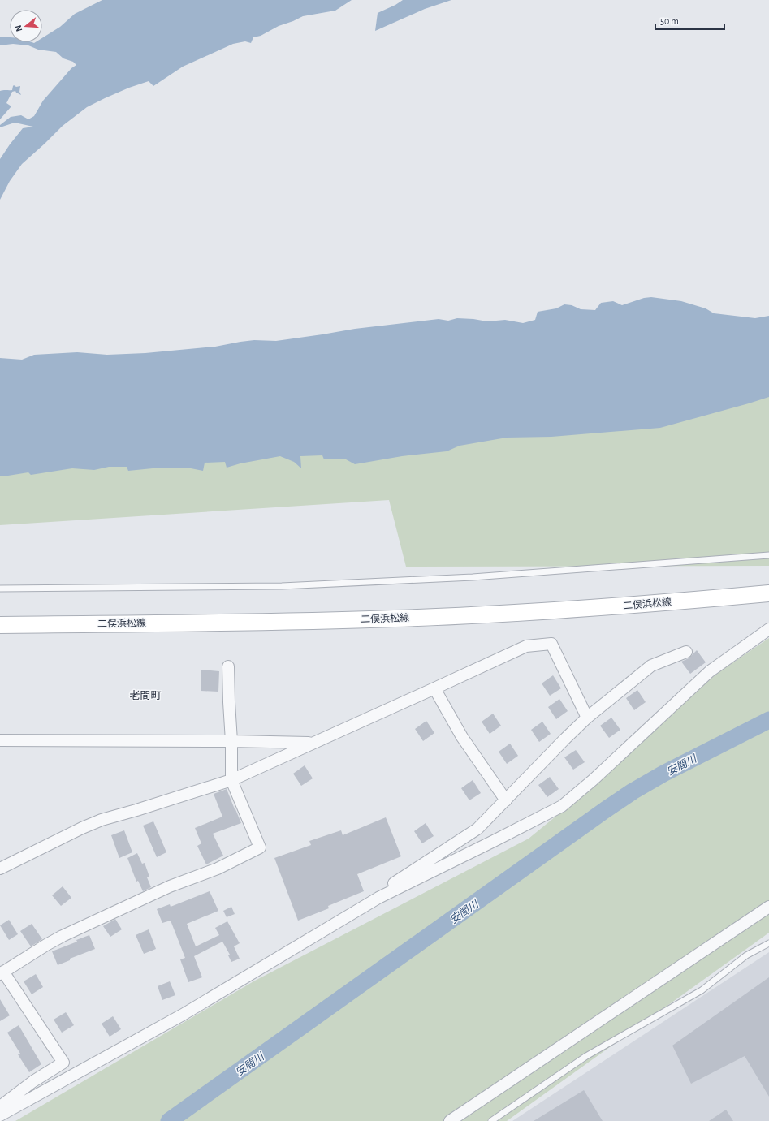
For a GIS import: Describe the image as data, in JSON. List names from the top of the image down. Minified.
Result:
{"streets":{"main road":["二俣浜松線"]},"districts":["老間町"],"water":["安間川"],"scale_bar":"50 m","north":"left"}
